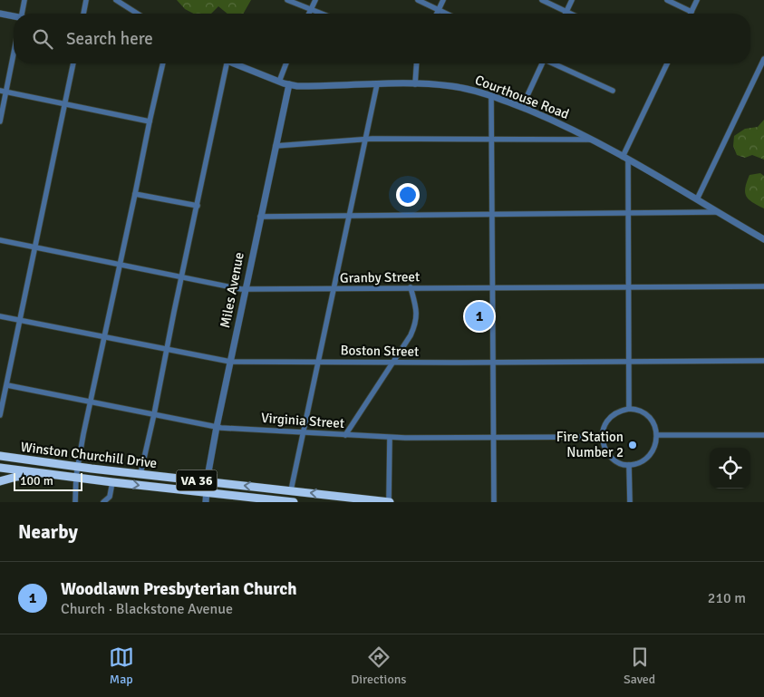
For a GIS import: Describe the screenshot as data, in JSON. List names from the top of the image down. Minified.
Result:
{"streets":{"highway":["Winston Churchill Drive","VA 36"],"street":["Courthouse Road","Granby Street","Miles Avenue","Boston Street","Virginia Street"]},"crossings":[["Courthouse Road","Miles Avenue"],["Granby Street","Miles Avenue"],["Miles Avenue","Boston Street"],["Miles Avenue","Virginia Street"],["Miles Avenue","Winston Churchill Drive"],["Miles Avenue","VA 36"]],"places":["Fire Station Number 2"],"scale_bar":"100 m","page":{"search":"Search here","pins":"1","scale":"100 m","heading":"Nearby","list":[{"mark":"1","name":"Woodlawn Presbyterian Church","note":"Church · Blackstone Avenue","value":"210 m"}],"nav":["Map","Directions","Saved"]}}
